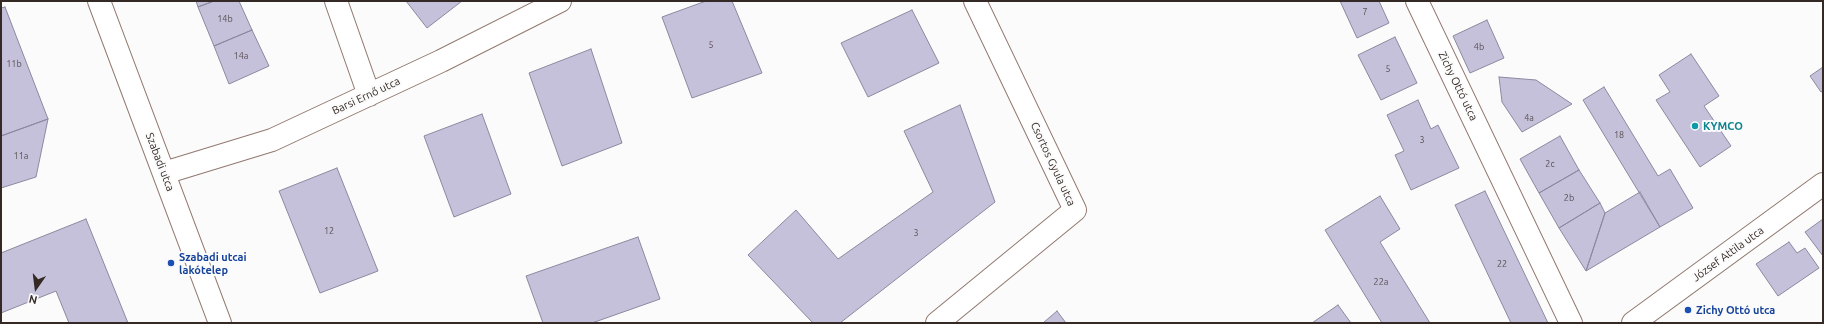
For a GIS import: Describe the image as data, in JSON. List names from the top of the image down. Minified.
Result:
{"streets":{"street":["Zichy Ottó utca","Barsi Ernő utca","Szabadi utca","Csortos Gyula utca","József Attila utca"]},"crossings":[["Barsi Ernő utca","Szabadi utca"]],"places":["KYMCO","Szabadi utcai lakótelep","Zichy Ottó utca"],"house_numbers":["7","14b","5","4b","14a","11b","5","4a","18","3","11a","2c","2b","12","3","22","22a"],"north":"bottom"}
